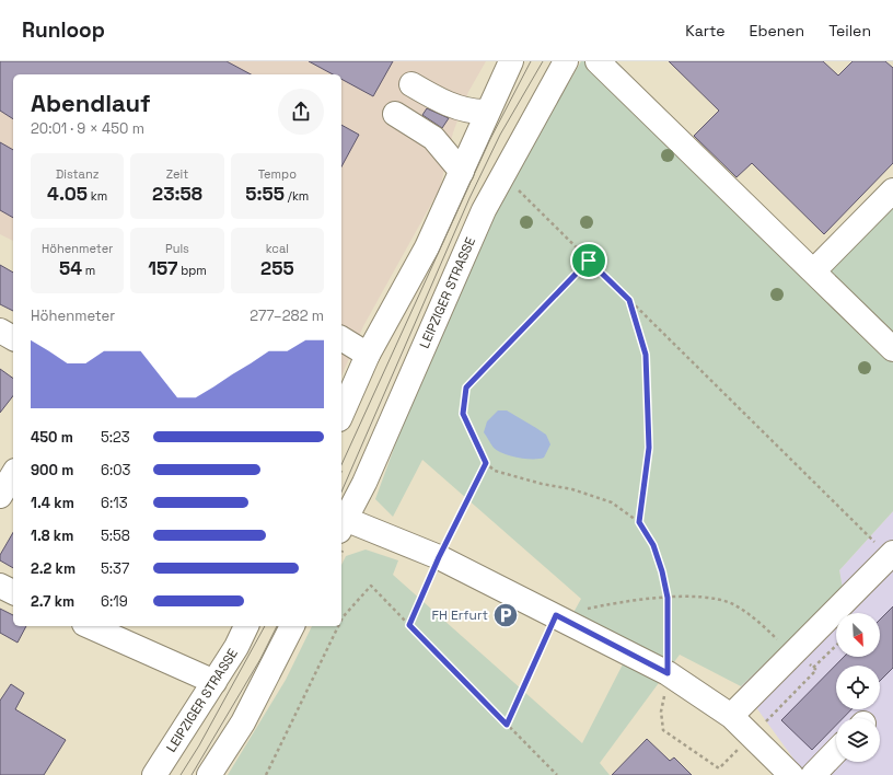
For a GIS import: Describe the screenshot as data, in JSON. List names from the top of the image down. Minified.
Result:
{"streets":{"main road":["LEIPZIGER STRASSE"]},"places":{"parking":["FH Erfurt"]},"north":"bottom right","page":{"header":"Runloop","nav":["Karte","Ebenen","Teilen"],"heading":["Abendlauf","20:01 · 9 × 450 m"],"stats":[["Distanz","4.05 km"],["Zeit","23:58"],["Tempo","5:55 /km"],["Höhenmeter","54 m"],["Puls","157 bpm"],["kcal","255"]],"chart":["Höhenmeter","277–282 m"],"list":[{"name":"450 m","note":"5:23"},{"name":"900 m","note":"6:03"},{"name":"1.4 km","note":"6:13"},{"name":"1.8 km","note":"5:58"},{"name":"2.2 km","note":"5:37"},{"name":"2.7 km","note":"6:19"}]}}
